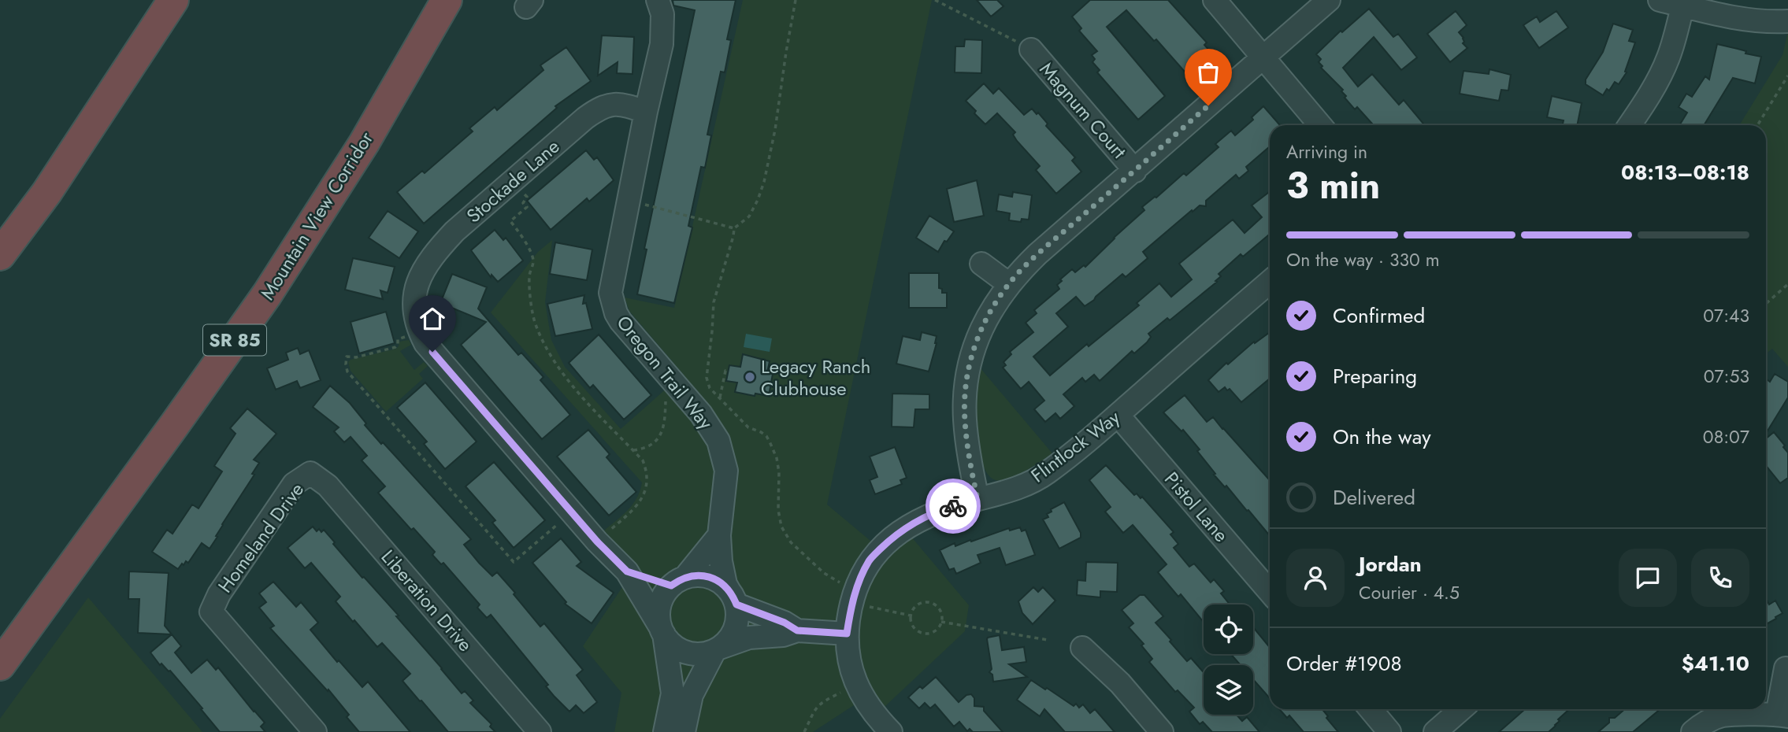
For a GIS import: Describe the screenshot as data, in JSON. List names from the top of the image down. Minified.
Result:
{"streets":{"highway":["Mountain View Corridor","SR 85"],"street":["Magnum Court","Stockade Lane","Oregon Trail Way","Flintlock Way","Pistol Lane","Homeland Drive","Liberation Drive"]},"crossings":[["Stockade Lane","Oregon Trail Way"],["Flintlock Way","Pistol Lane"],["Homeland Drive","Liberation Drive"]],"places":["Legacy Ranch Clubhouse"],"page":{"heading":["3 min","Arriving in","08:13–08:18"],"panel":["Jordan","Courier · 4.5","Order #1908","$41.10"],"bar":"On the way · 330 m","list":[["Confirmed","07:43"],["Preparing","07:53"],["On the way","08:07"],"Delivered"]}}
